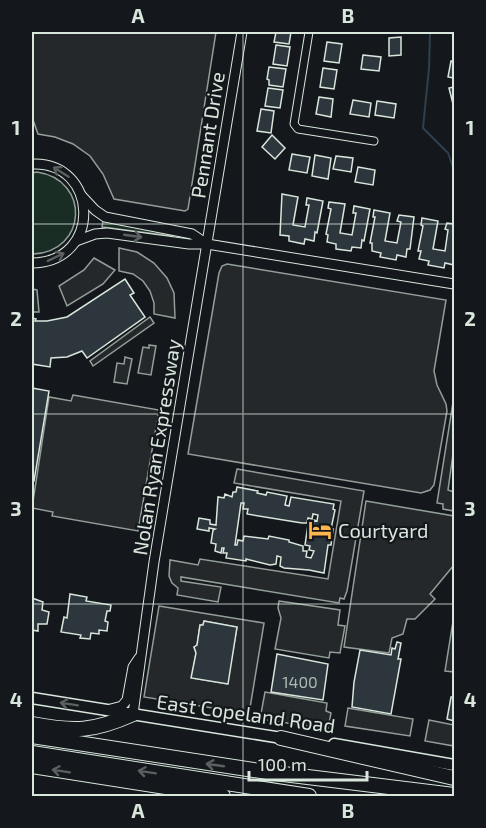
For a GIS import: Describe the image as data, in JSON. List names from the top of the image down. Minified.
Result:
{"streets":{"main road":["East Copeland Road"],"street":["Pennant Drive","Nolan Ryan Expressway"]},"crossings":[["Pennant Drive","Nolan Ryan Expressway"],["Nolan Ryan Expressway","East Copeland Road"]],"places":{"hotel":["Courtyard"]},"house_numbers":["1400"],"scale_bar":"100 m","grid":{"columns":["A","B"],"rows":["1","2","3","4"]}}
